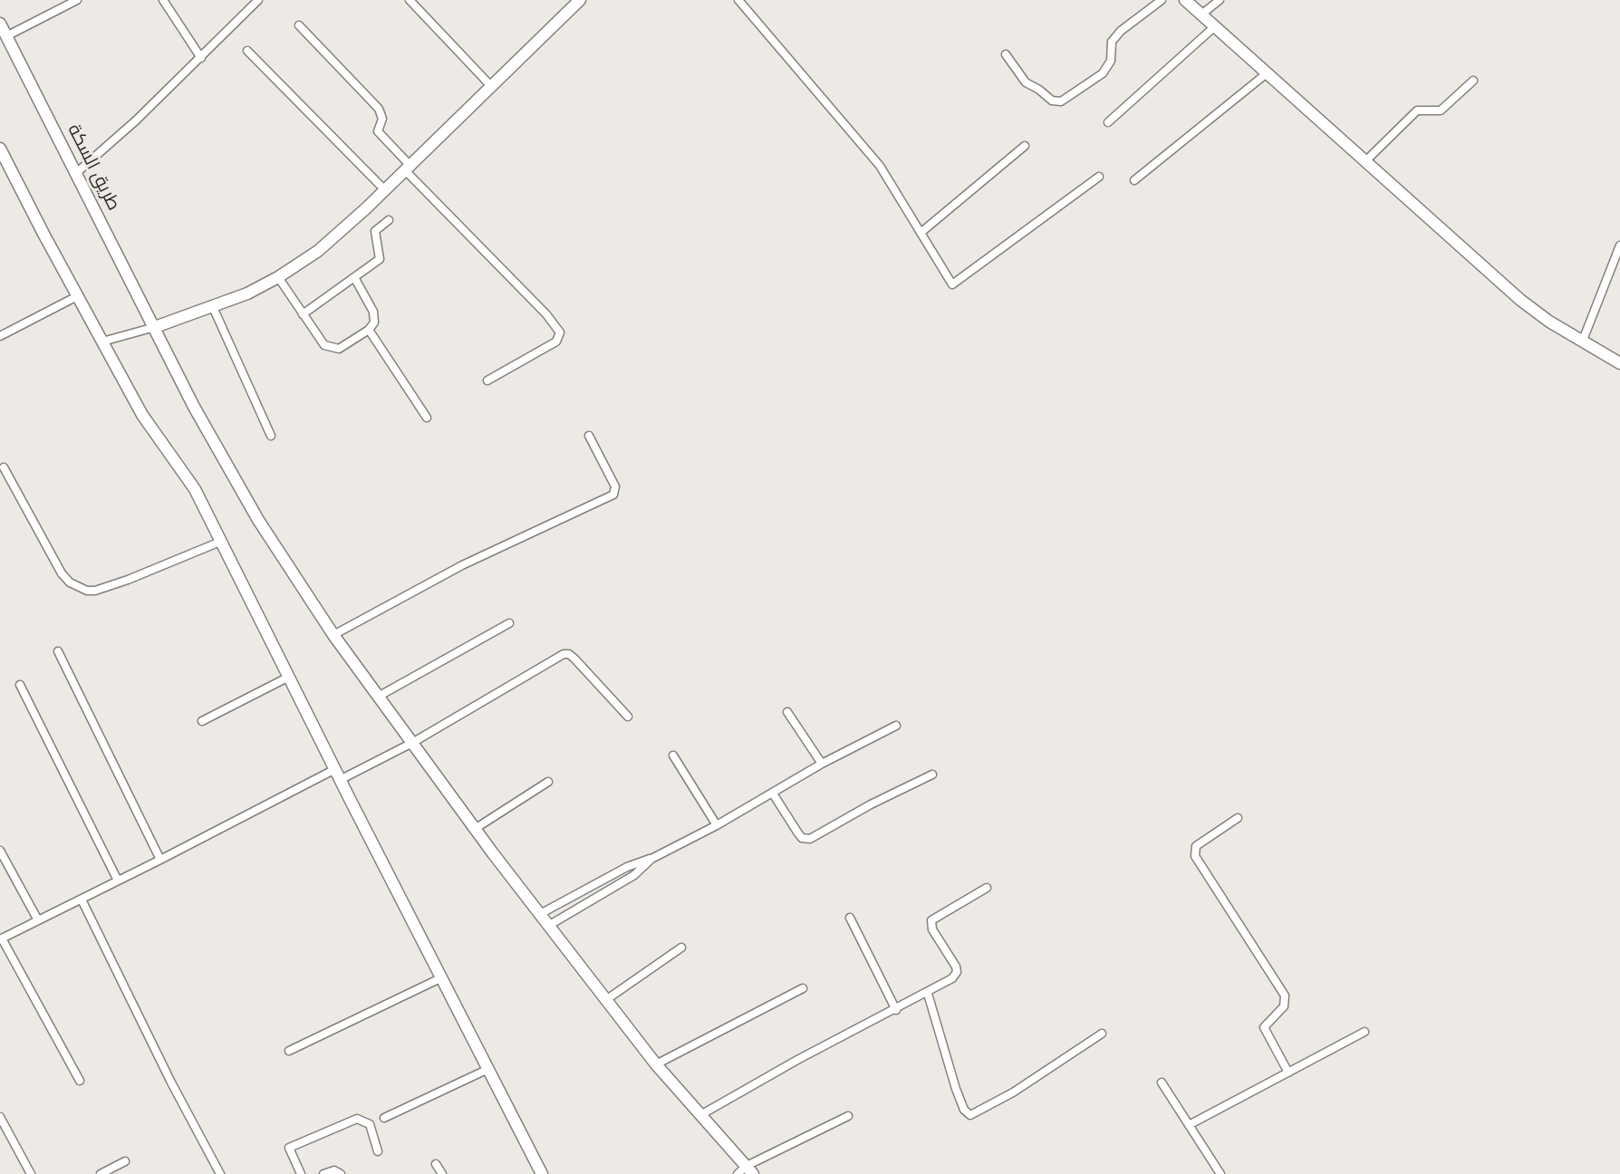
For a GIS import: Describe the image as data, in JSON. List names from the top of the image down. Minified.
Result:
{"streets":{"main road":["طريق السكة"]}}
